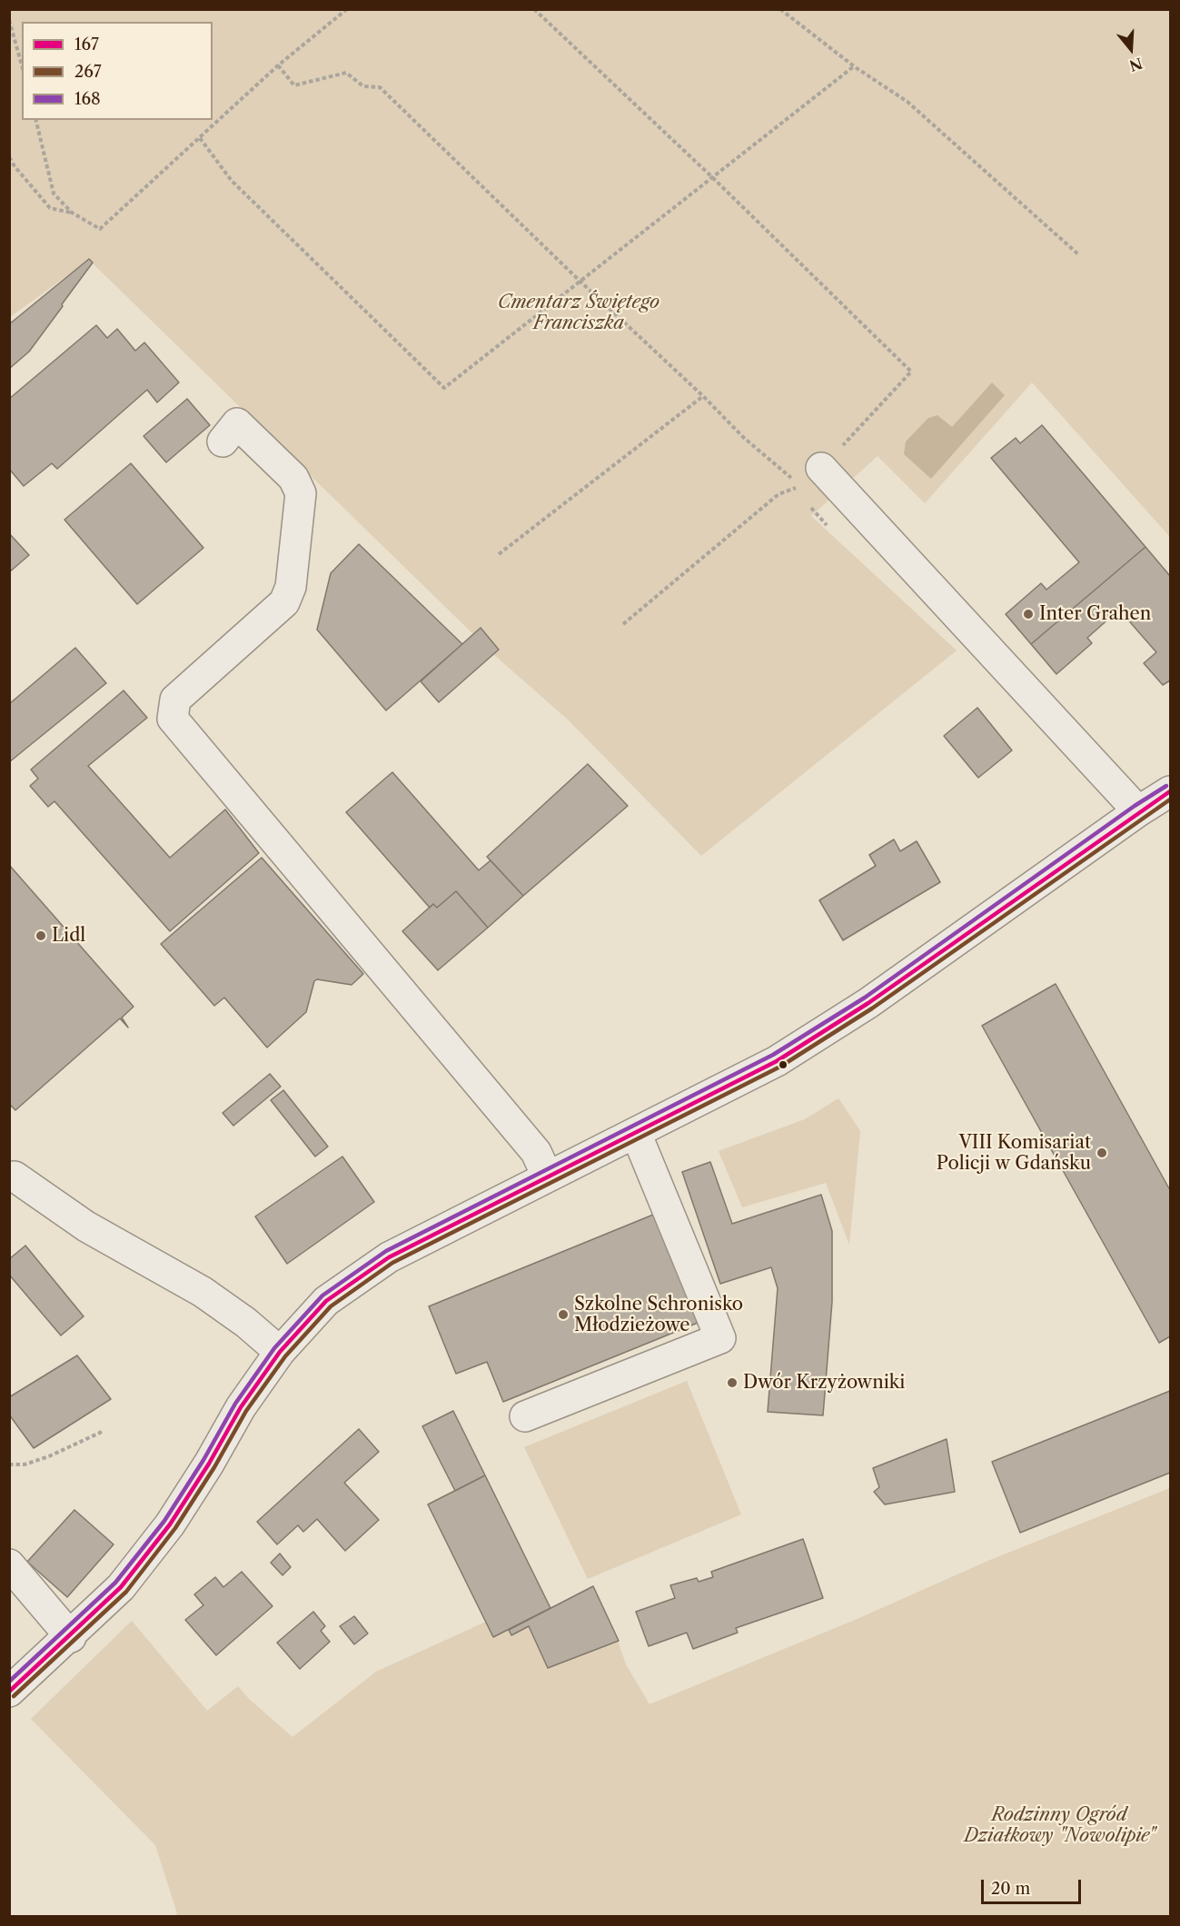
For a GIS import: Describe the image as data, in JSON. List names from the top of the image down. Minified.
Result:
{"parks":["Cmentarz Świętego Franciszka","Rodzinny Ogród Działkowy \"Nowolipie\""],"places":["Inter Grahen","Lidl","VIII Komisariat Policji w Gdańsku","Szkolne Schronisko Młodzieżowe","Dwór Krzyżowniki"],"lines":["transit line 168","transit line 167","transit line 267"],"legend":["167","267","168"],"scale_bar":"20 m","north":"bottom"}
